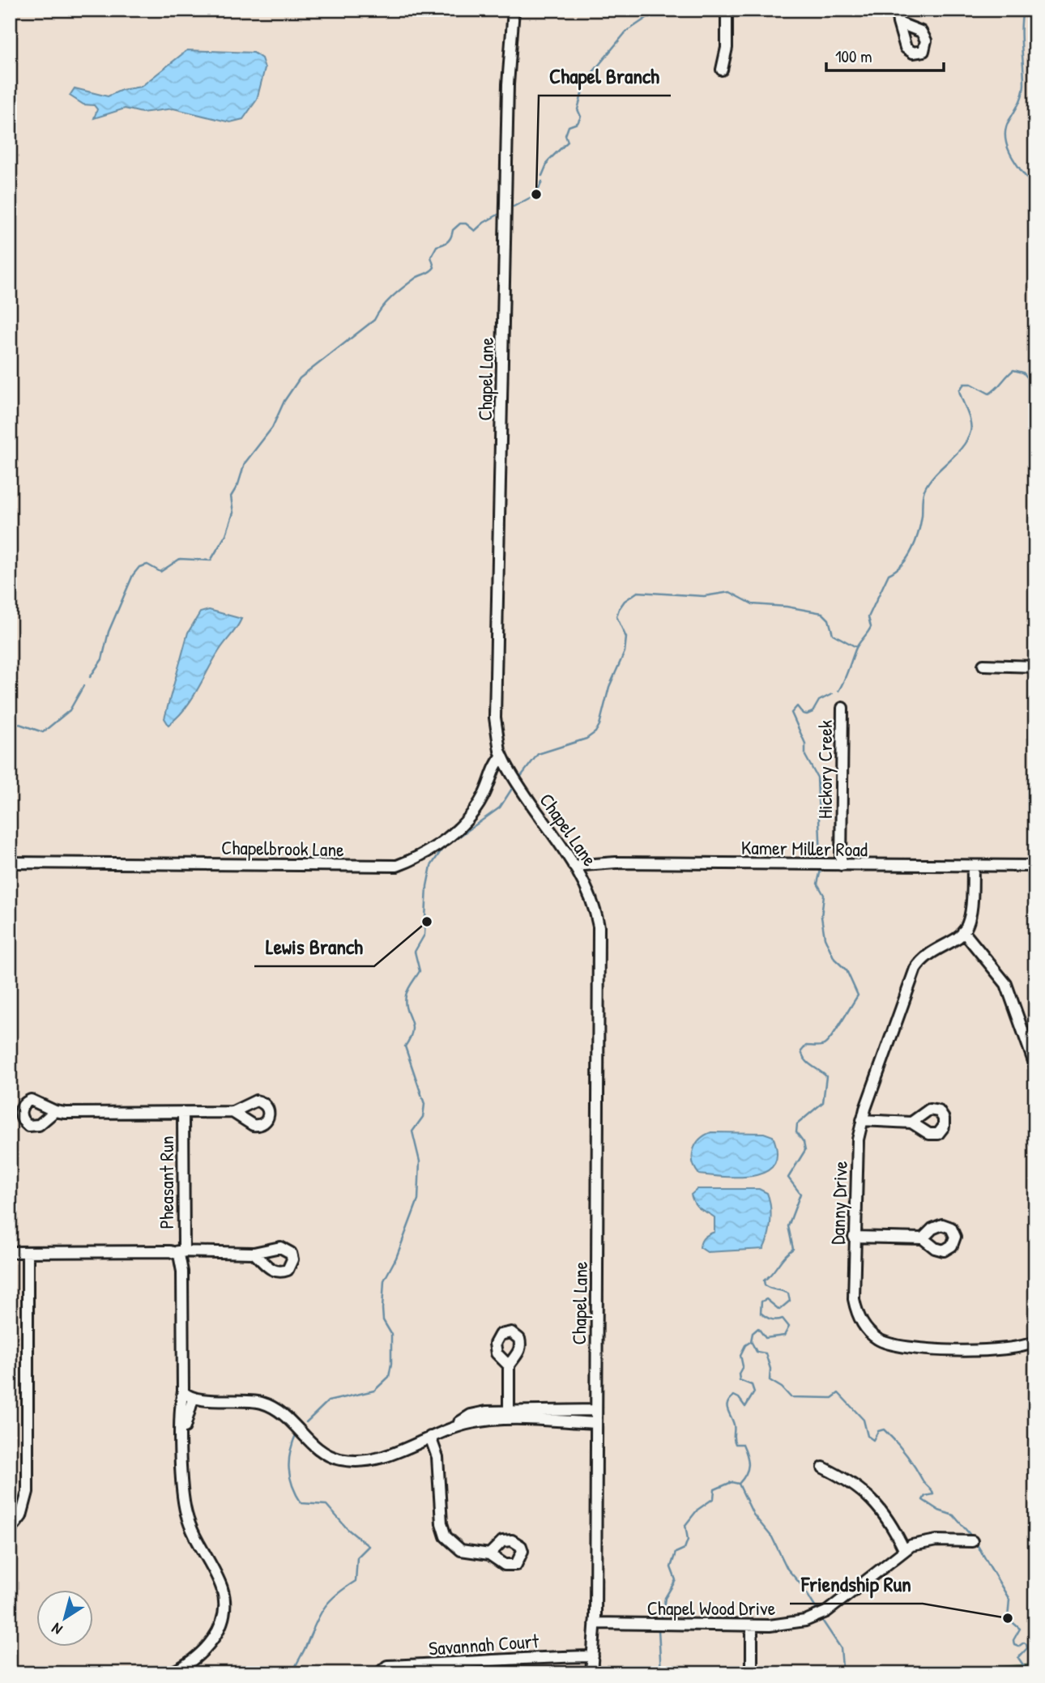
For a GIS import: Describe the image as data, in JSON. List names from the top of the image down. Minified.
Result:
{"streets":{"street":["Chapel Lane","Hickory Creek","Chapelbrook Lane","Kamer Miller Road","Pheasant Run","Danny Drive","Chapel Wood Drive","Savannah Court"]},"crossings":[["Chapel Lane","Chapelbrook Lane"],["Chapel Lane","Kamer Miller Road"],["Chapel Lane","Chapel Wood Drive"],["Chapel Lane","Savannah Court"],["Hickory Creek","Kamer Miller Road"]],"places":["Chapel Branch","Lewis Branch","Friendship Run"],"scale_bar":"100 m","north":"bottom left"}
